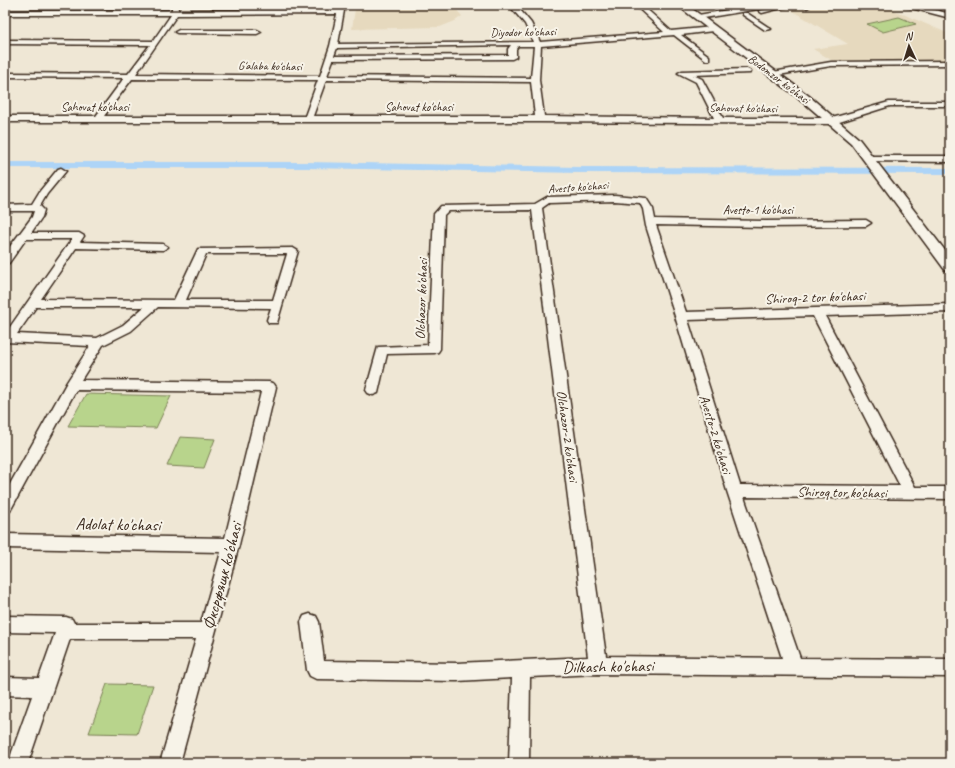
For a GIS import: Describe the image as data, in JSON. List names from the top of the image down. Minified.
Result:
{"streets":{"street":["Diyodor ko'chasi","G'alaba ko'chasi","Bodomzor ko'chasi","Sahovat ko'chasi","Avesto ko'chasi","Avesto-1 ko'chasi","Shiroq-2 tor ko'chasi","Olchazor ko'chasi","Avesto-2 ko'chasi","Olchazor-2 ko'chasi","Shiroq tor ko'chasi","Adolat ko'chasi","Фксрфящк ko'chasi","Dilkash ko'chasi"]},"crossings":[["Diyodor ko'chasi","Bodomzor ko'chasi"],["Bodomzor ko'chasi","Sahovat ko'chasi"],["Avesto ko'chasi","Olchazor ko'chasi"],["Avesto ko'chasi","Avesto-2 ko'chasi"],["Avesto ko'chasi","Olchazor-2 ko'chasi"],["Avesto-1 ko'chasi","Avesto-2 ko'chasi"],["Shiroq-2 tor ko'chasi","Avesto-2 ko'chasi"],["Avesto-2 ko'chasi","Shiroq tor ko'chasi"],["Avesto-2 ko'chasi","Dilkash ko'chasi"],["Olchazor-2 ko'chasi","Dilkash ko'chasi"],["Adolat ko'chasi","Фксрфящк ko'chasi"]],"north":"top"}
